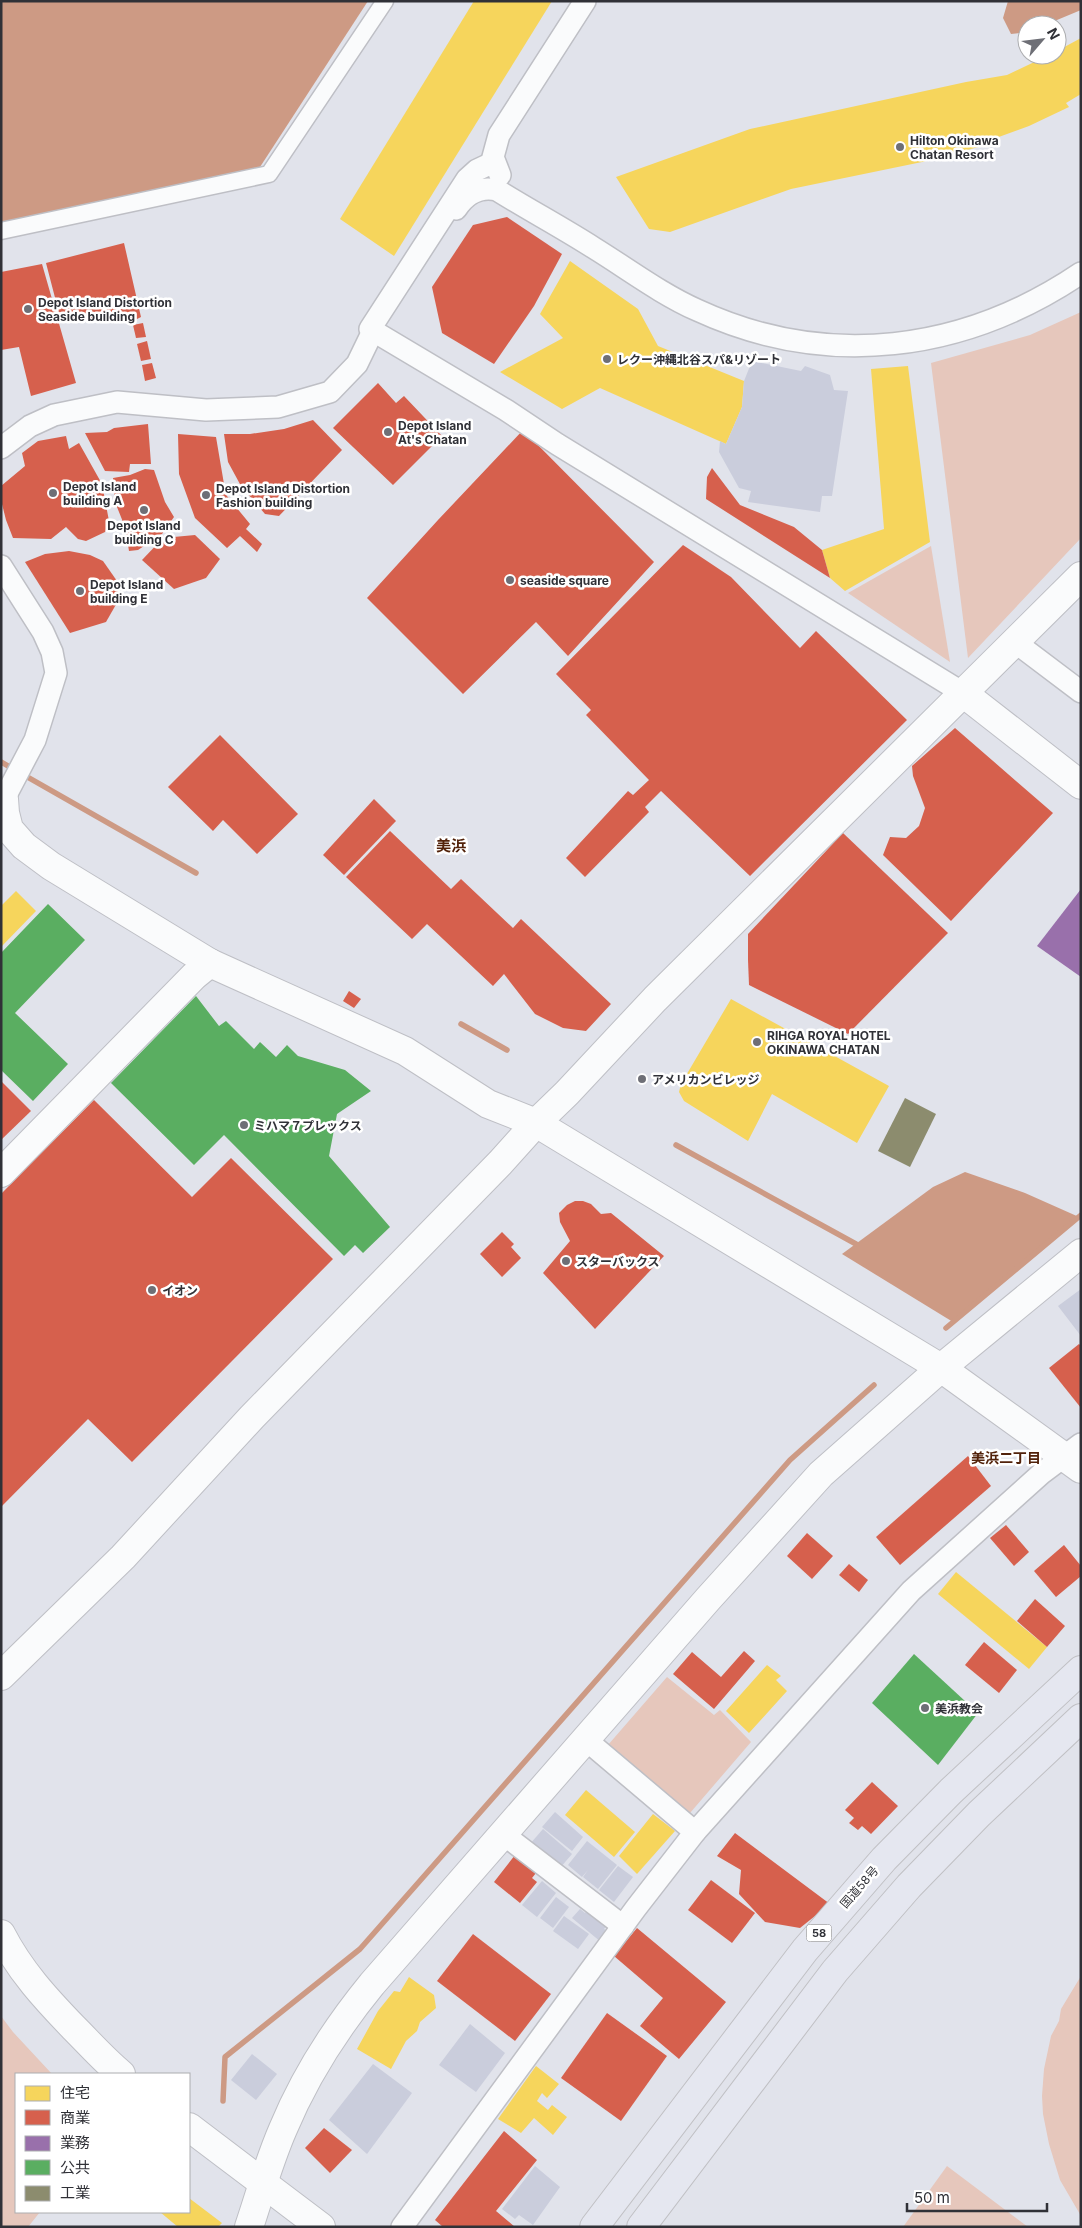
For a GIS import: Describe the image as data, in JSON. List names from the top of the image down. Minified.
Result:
{"streets":{"highway":["国道58号","58"]},"districts":["美浜","美浜二丁目"],"places":["Hilton Okinawa Chatan Resort","Depot Island Distortion Seaside building","レクー沖縄北谷スパ&リゾート","Depot Island At's Chatan","Depot Island building A","Depot Island Distortion Fashion building","Depot Island building C","seaside square","Depot Island building E","RIHGA ROYAL HOTEL OKINAWA CHATAN","アメリカンビレッジ","ミハマ７プレックス","スターバックス","イオン","美浜教会"],"legend":["住宅","商業","業務","公共","工業"],"scale_bar":"50 m","north":"top right"}
